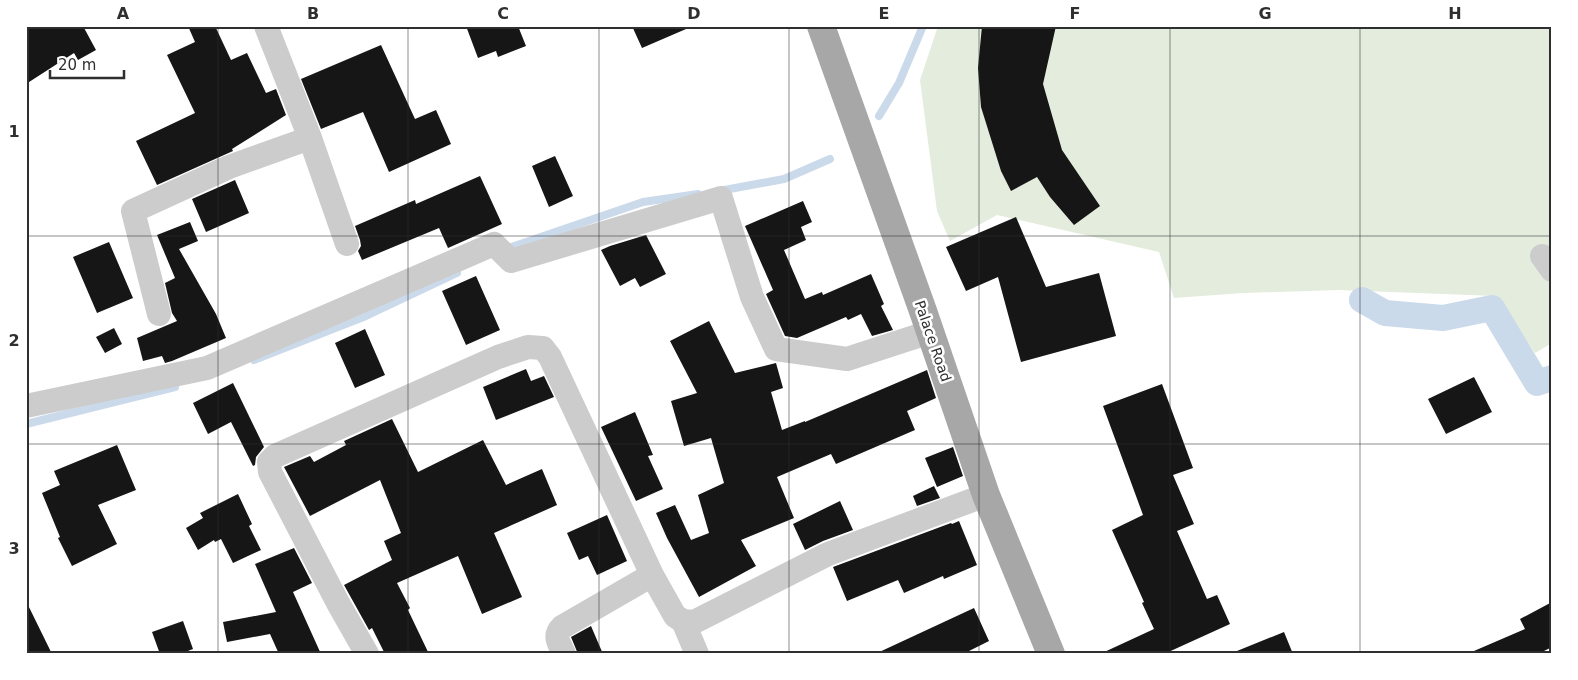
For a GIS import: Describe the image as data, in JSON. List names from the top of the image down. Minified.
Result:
{"streets":{"main road":["Palace Road"]},"scale_bar":"20 m","grid":{"columns":["A","B","C","D","E","F","G","H"],"rows":["1","2","3"]}}
